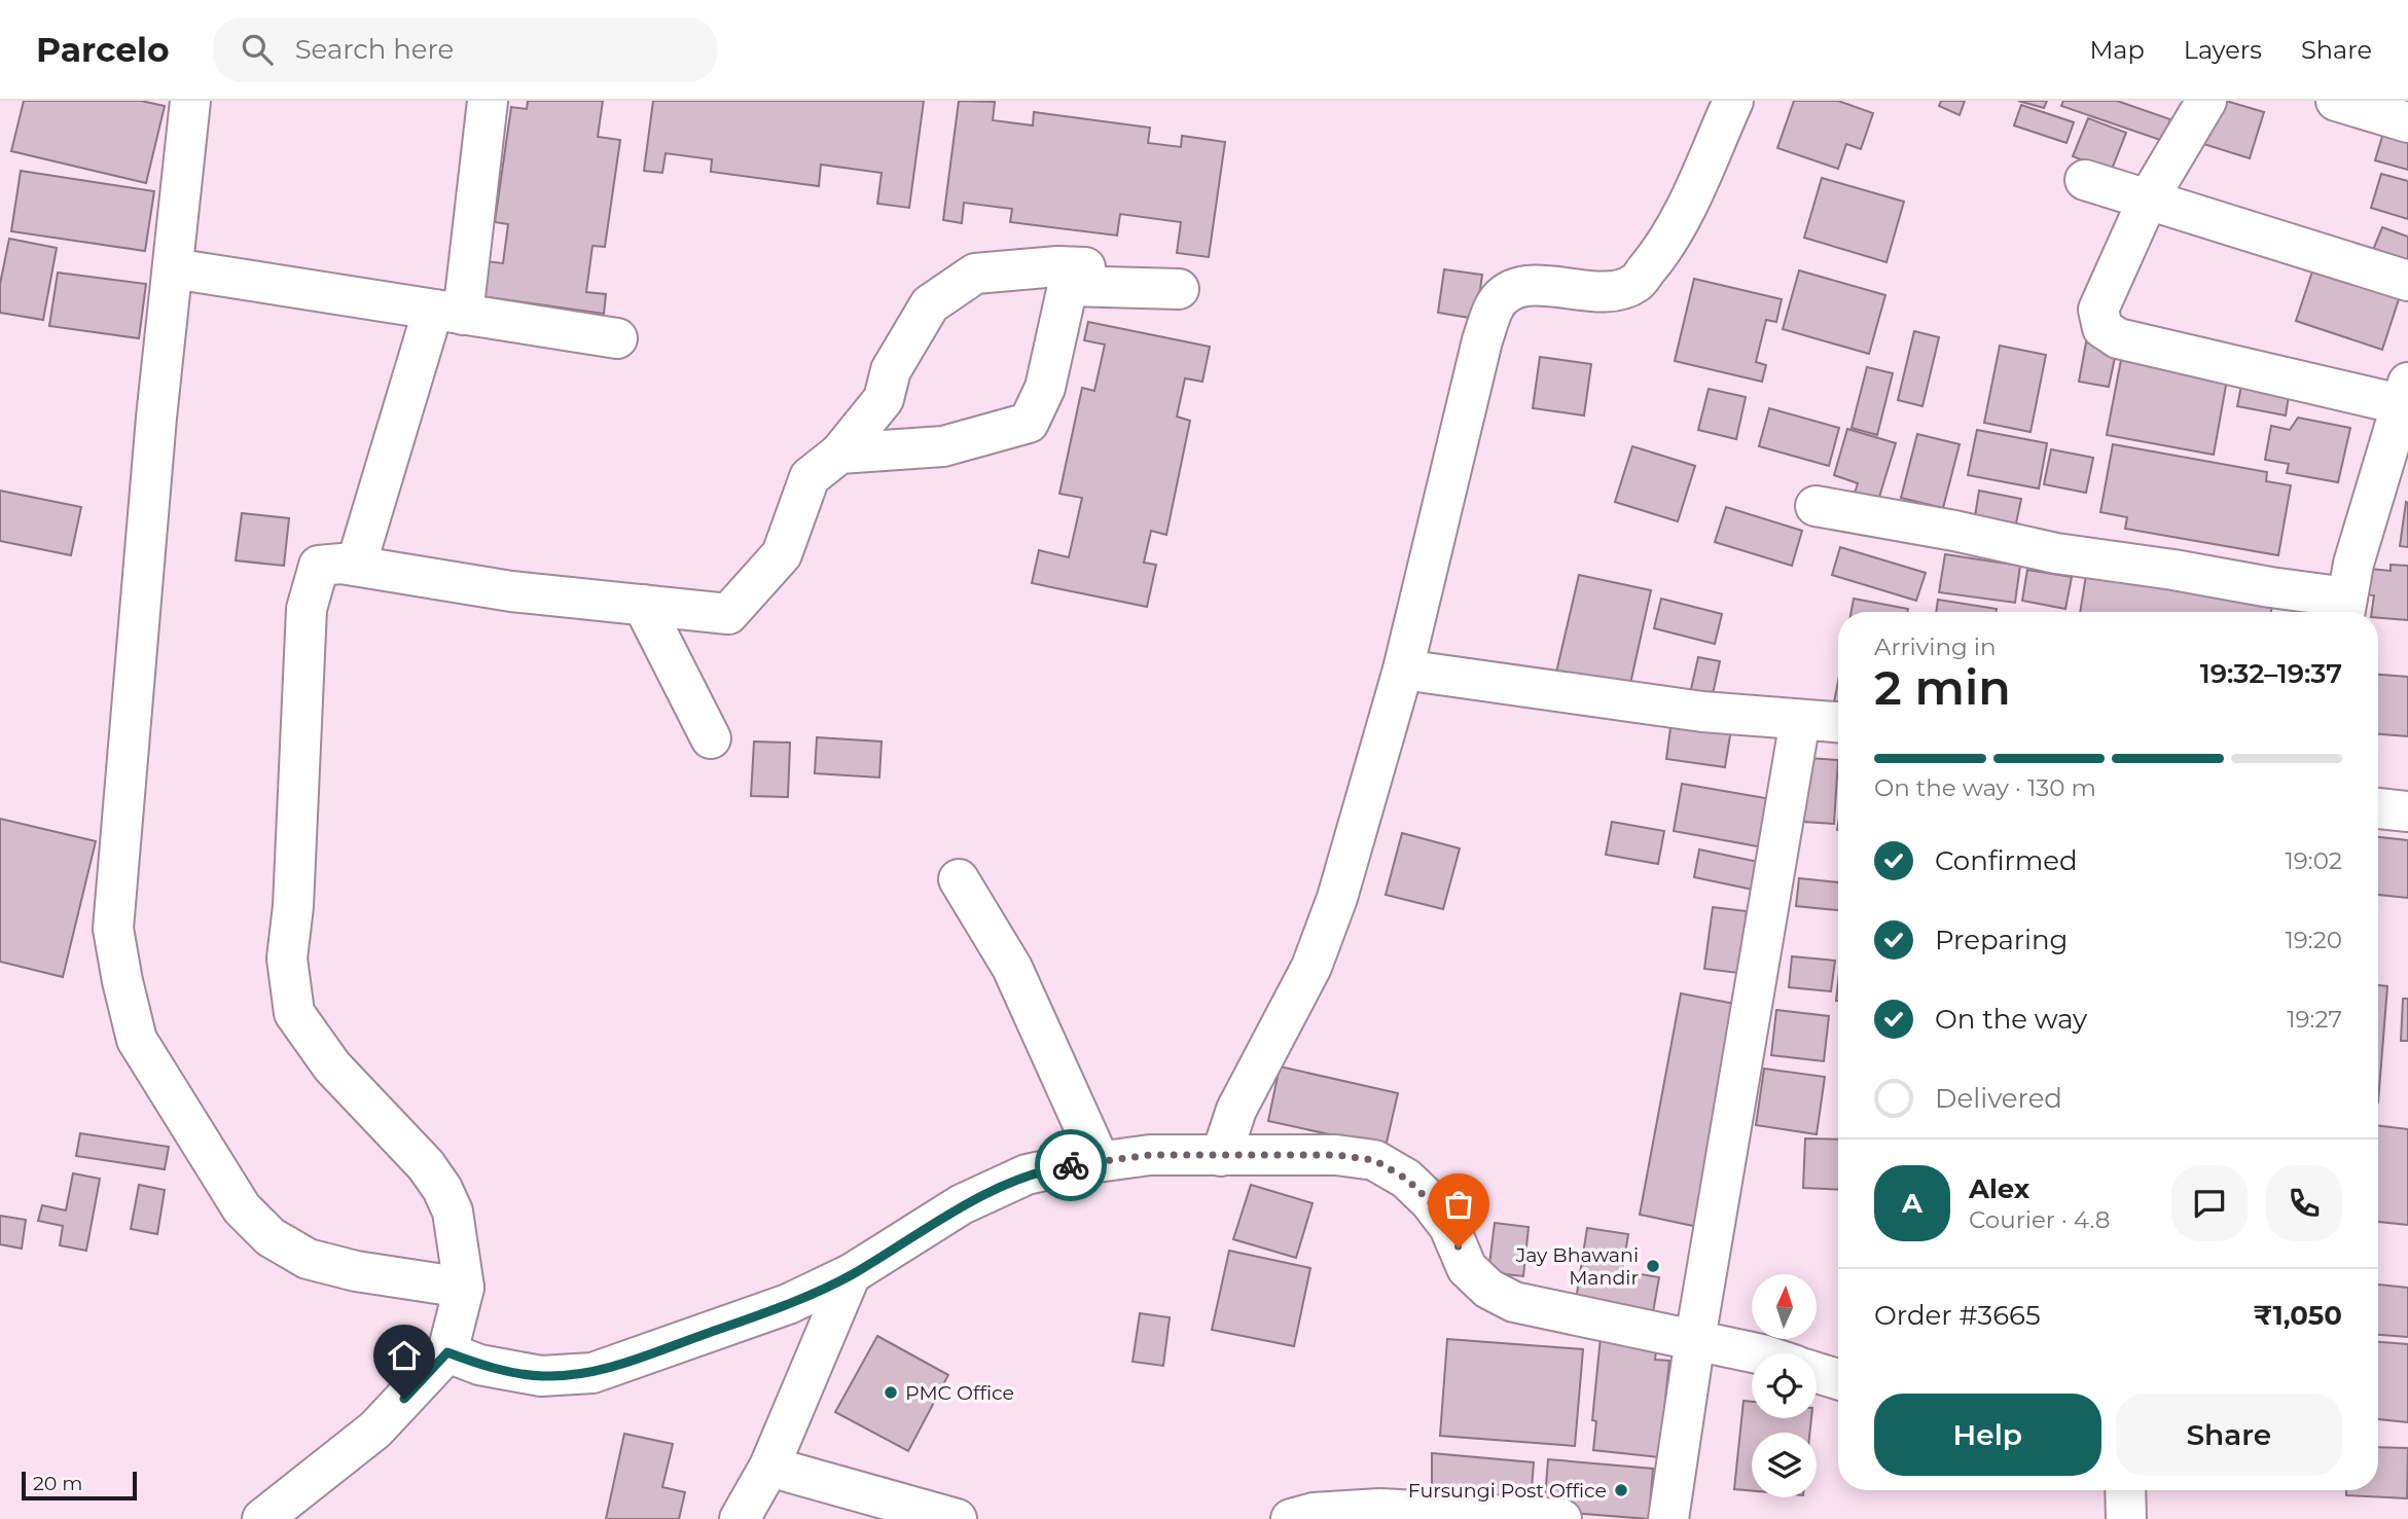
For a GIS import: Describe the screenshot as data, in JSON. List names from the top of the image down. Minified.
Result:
{"places":["Jay Bhawani Mandir","PMC Office","Fursungi Post Office"],"scale_bar":"20 m","north":"top","page":{"header":"Parcelo","search":"Search here","nav":["Map","Layers","Share"],"heading":["2 min","Arriving in","19:32–19:37"],"panel":["Alex","Courier · 4.8","Order #3665","₹1,050"],"bar":"On the way · 130 m","list":[["Confirmed","19:02"],["Preparing","19:20"],["On the way","19:27"],"Delivered"],"round":"A","buttons":["Help","Share"],"scale":"20 m"}}
